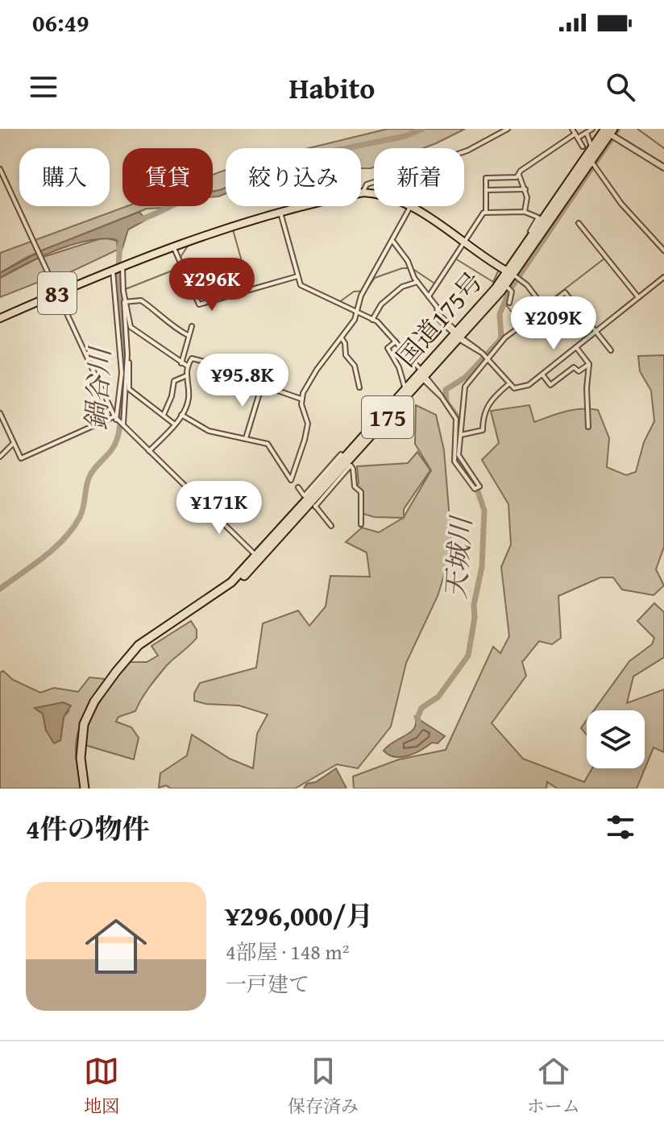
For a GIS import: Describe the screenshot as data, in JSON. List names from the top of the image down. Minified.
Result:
{"streets":{"highway":["国道175号","175"],"main road":["83"]},"crossings":[["83","国道175号"]],"water":["鍋谷川","天城川"],"page":{"status":"06:49","header":"Habito","chip":["購入","賃貸","絞り込み","新着"],"price":["¥296K","¥209K","¥95.8K","¥171K"],"heading":"4件の物件","list":[{"name":"¥296,000/月","note":"4部屋 · 148 m² · 一戸建て"}],"tabs":["地図","保存済み","ホーム"]}}
